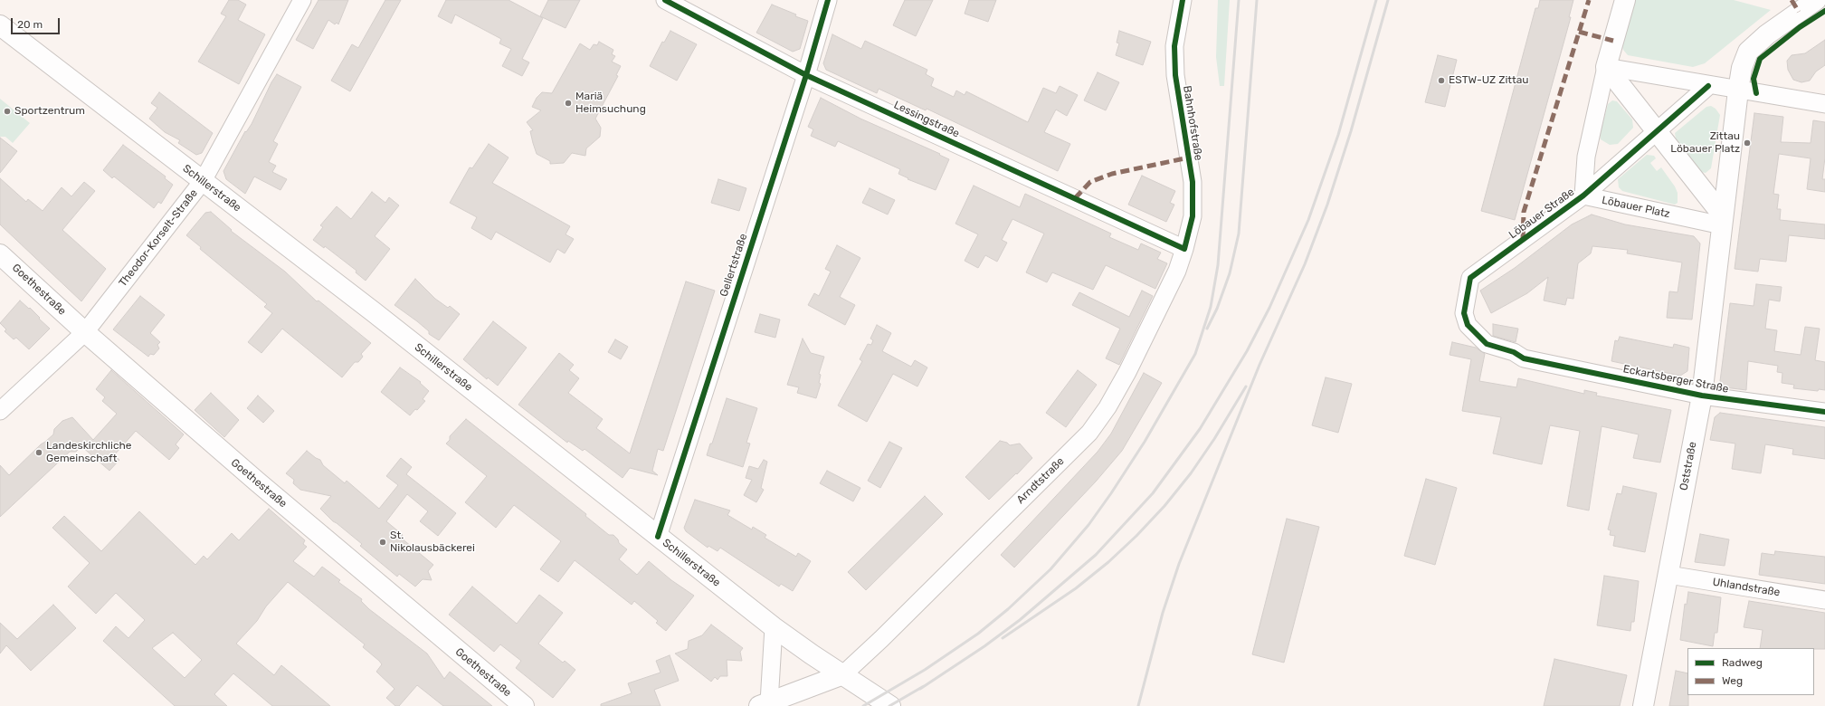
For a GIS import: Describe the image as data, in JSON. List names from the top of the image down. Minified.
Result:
{"streets":{"main road":["Schillerstraße","Goethestraße","Oststraße"],"street":["Lessingstraße","Bahnhofstraße","Löbauer Platz","Löbauer Straße","Theodor-Korselt-Straße","Gellertstraße","Eckartsberger Straße","Arndtstraße","Uhlandstraße"]},"crossings":[["Lessingstraße","Bahnhofstraße"],["Lessingstraße","Gellertstraße"],["Lessingstraße","Arndtstraße"],["Bahnhofstraße","Arndtstraße"],["Schillerstraße","Theodor-Korselt-Straße"],["Schillerstraße","Gellertstraße"],["Schillerstraße","Arndtstraße"],["Löbauer Platz","Löbauer Straße"],["Löbauer Platz","Oststraße"],["Löbauer Straße","Eckartsberger Straße"],["Theodor-Korselt-Straße","Goethestraße"],["Eckartsberger Straße","Oststraße"],["Oststraße","Uhlandstraße"]],"places":["ESTW-UZ Zittau","Mariä Heimsuchung","Sportzentrum","Zittau Löbauer Platz","Landeskirchliche Gemeinschaft","St. Nikolausbäckerei"],"legend":["Radweg","Weg"],"scale_bar":"20 m"}
